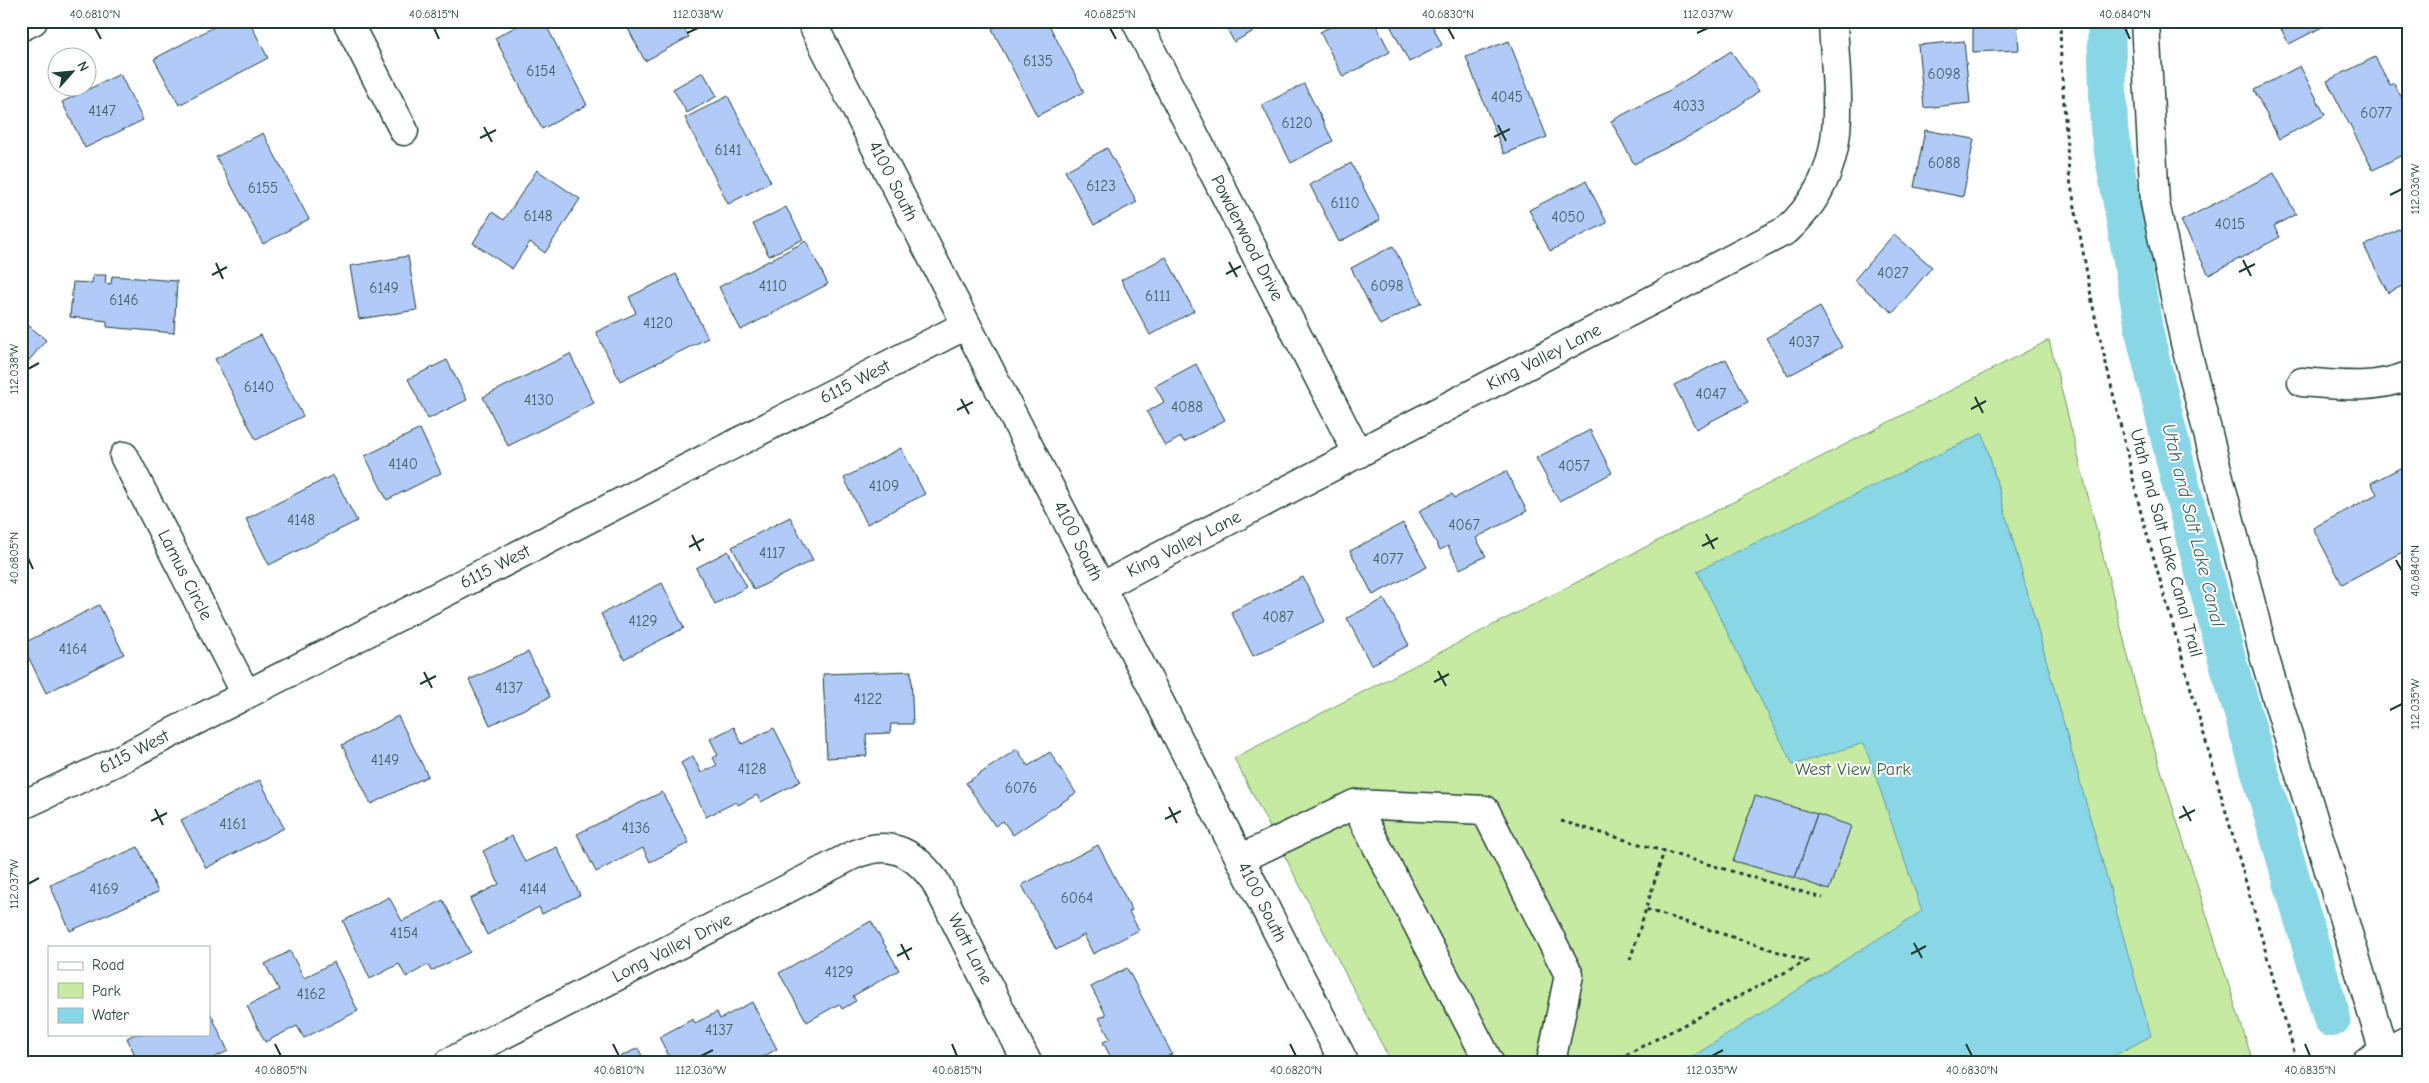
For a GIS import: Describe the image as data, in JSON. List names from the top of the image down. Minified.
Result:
{"streets":{"street":["4100 South","Powderwood Drive","King Valley Lane","6115 West","Lamus Circle","Long Valley Drive","Watt Lane"],"path":["Utah and Salt Lake Canal Trail"]},"crossings":[["4100 South","King Valley Lane"],["4100 South","6115 West"],["Powderwood Drive","King Valley Lane"],["6115 West","Lamus Circle"],["Long Valley Drive","Watt Lane"]],"water":["Utah and Salt Lake Canal"],"parks":["West View Park"],"house_numbers":["6135","6154","6098","4045","4033","4147","6077","6120","6141","6088","6123","6155","6110","6148","4050","4015","4027","4110","6098","6149","6111","6146","4120","4037","6140","4047","4130","4088","4140","4057","4109","4148","4067","4117","4077","4087","4129","4164","4137","4122","4149","4128","6076","4161","4136","4169","4144","6064","4154","4129","4162","4137"],"legend":["Road","Park","Water"],"north":"top right","coordinates":["40.6810°N","40.6815°N","112.038°W","40.6825°N","40.6830°N","112.037°W","40.6840°N","112.036°W","40.6805°N","112.035°W","40.6820°N","40.6835°N"]}
